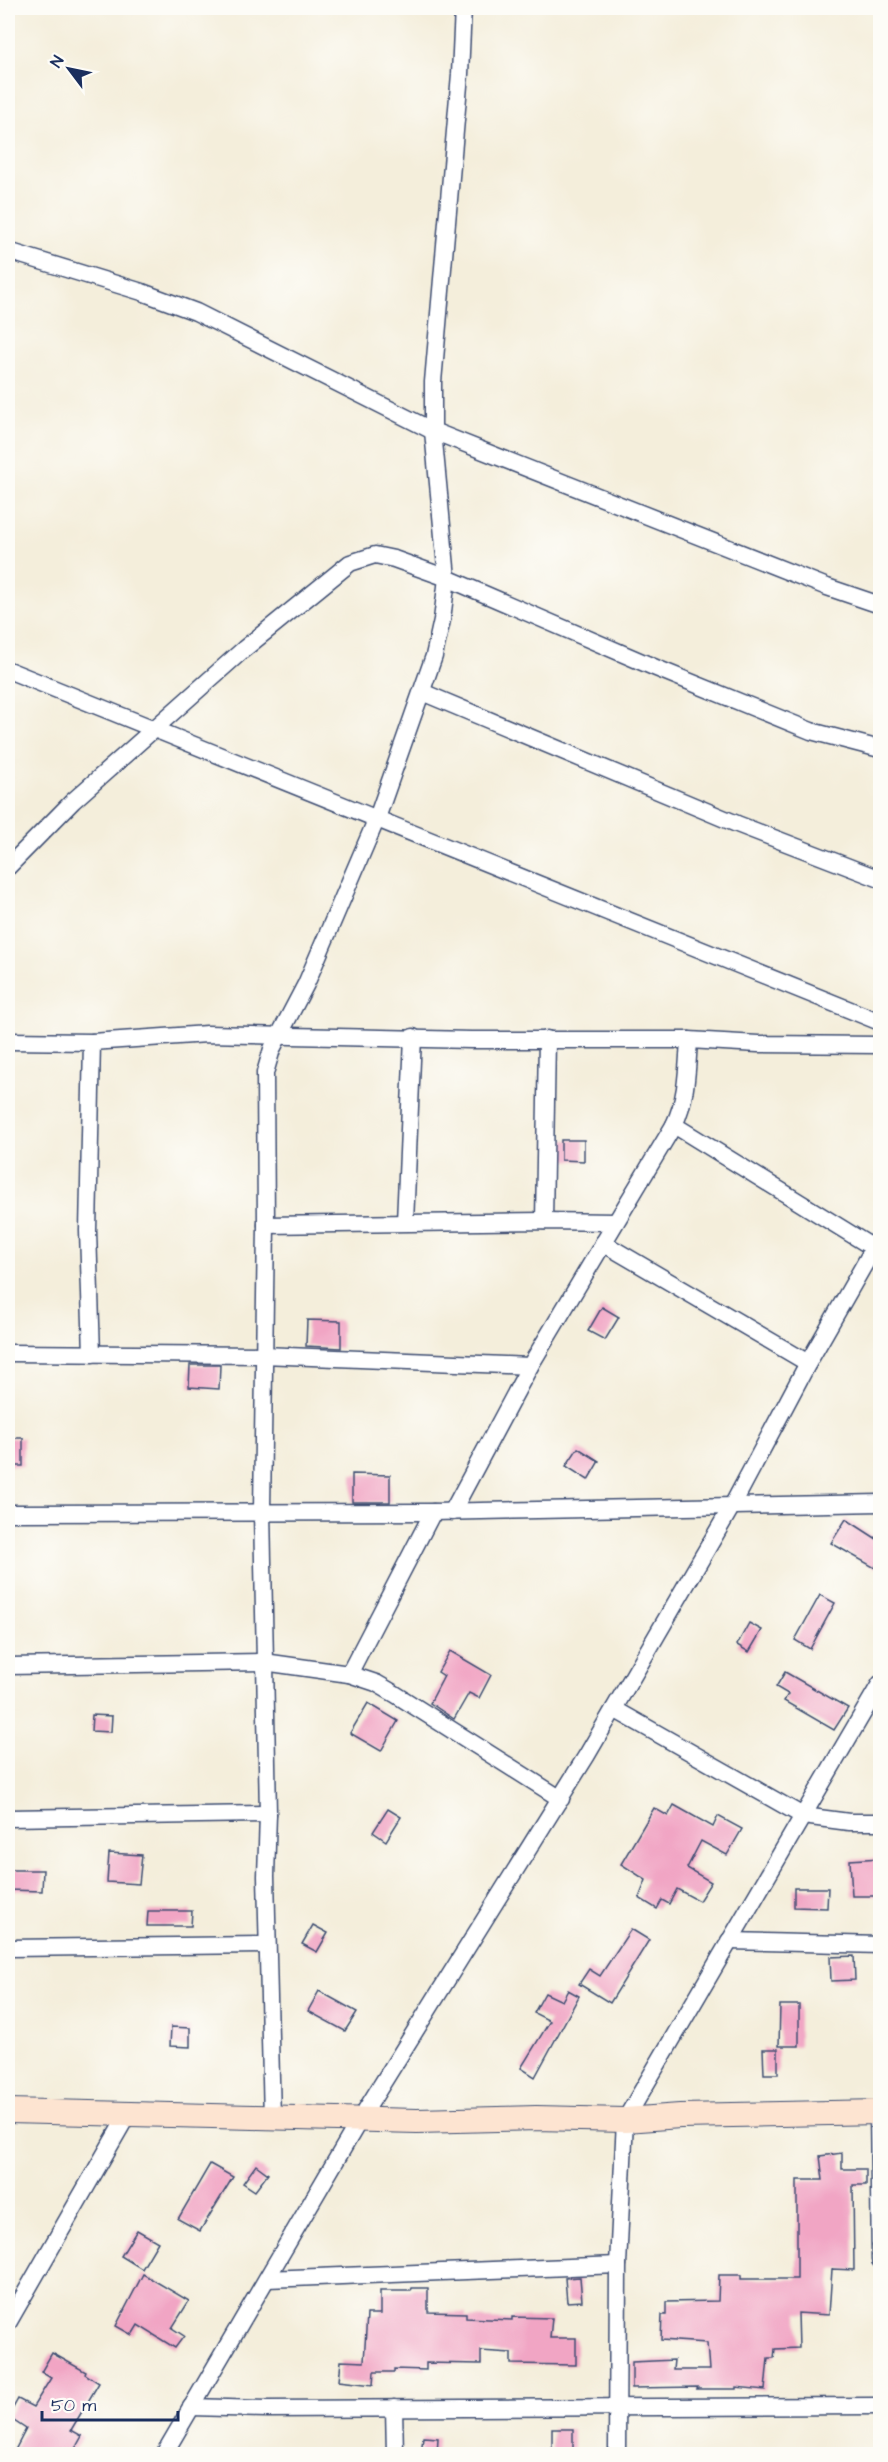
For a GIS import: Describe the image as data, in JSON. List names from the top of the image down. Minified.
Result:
{"scale_bar":"50 m","north":"top left"}
